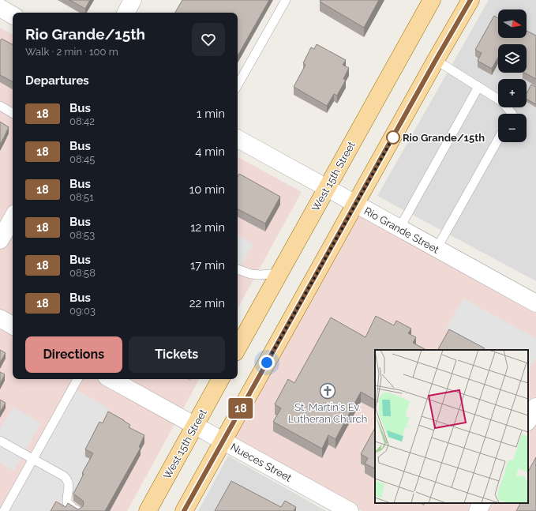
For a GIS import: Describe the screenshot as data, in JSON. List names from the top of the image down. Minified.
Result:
{"streets":{"main road":["West 15th Street"],"street":["Rio Grande Street","Nueces Street"]},"crossings":[["West 15th Street","Rio Grande Street"],["West 15th Street","Nueces Street"]],"places":{"other":["Rio Grande/15th"],"church":["St. Martin's Ev. Lutheran Church"]},"lines":["bus line 18"],"north":"right","page":{"on_map":"18","map_buttons":["+","−"],"heading":[["Rio Grande/15th","Walk · 2 min · 100 m"],"Departures"],"list":[{"mark":"18","name":"Bus","note":"08:42","value":"1 min"},{"mark":"18","name":"Bus","note":"08:45","value":"4 min"},{"mark":"18","name":"Bus","note":"08:51","value":"10 min"},{"mark":"18","name":"Bus","note":"08:53","value":"12 min"},{"mark":"18","name":"Bus","note":"08:58","value":"17 min"},{"mark":"18","name":"Bus","note":"09:03","value":"22 min"}],"buttons":["Directions","Tickets"]}}
